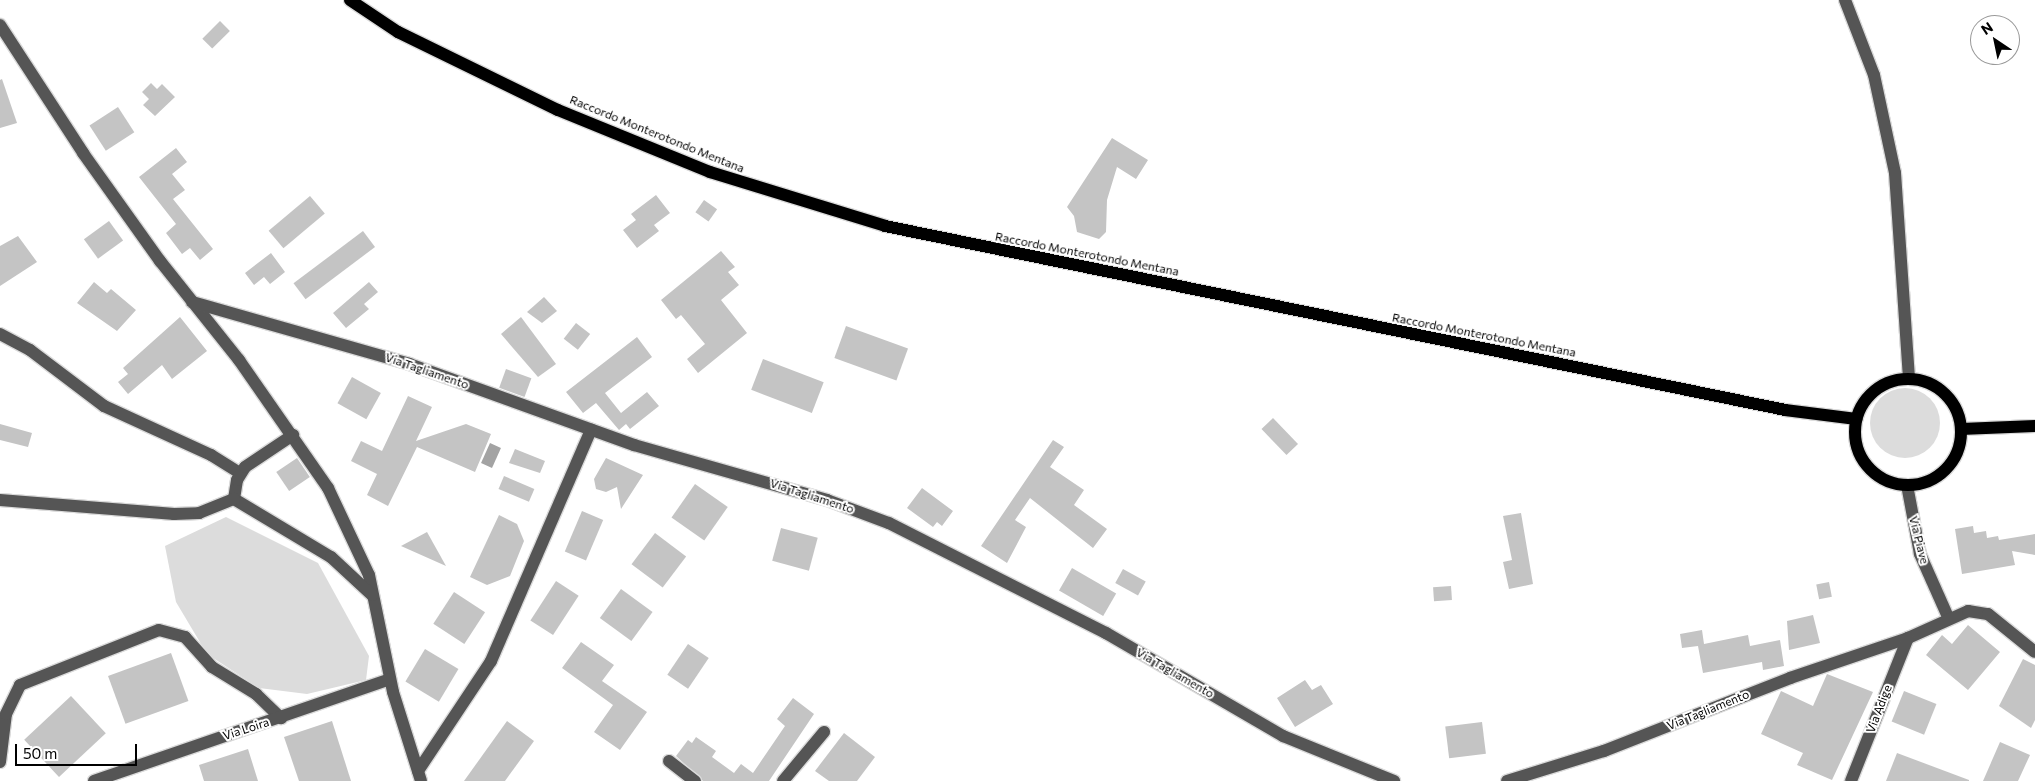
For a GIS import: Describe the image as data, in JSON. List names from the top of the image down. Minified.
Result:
{"streets":{"main road":["Raccordo Monterotondo Mentana"],"street":["Via Tagliamento","Via Piave","Via Adige","Via Loira"]},"crossings":[["Raccordo Monterotondo Mentana","Via Piave"],["Via Tagliamento","Via Piave"],["Via Tagliamento","Via Adige"]],"scale_bar":"50 m","north":"top left"}
